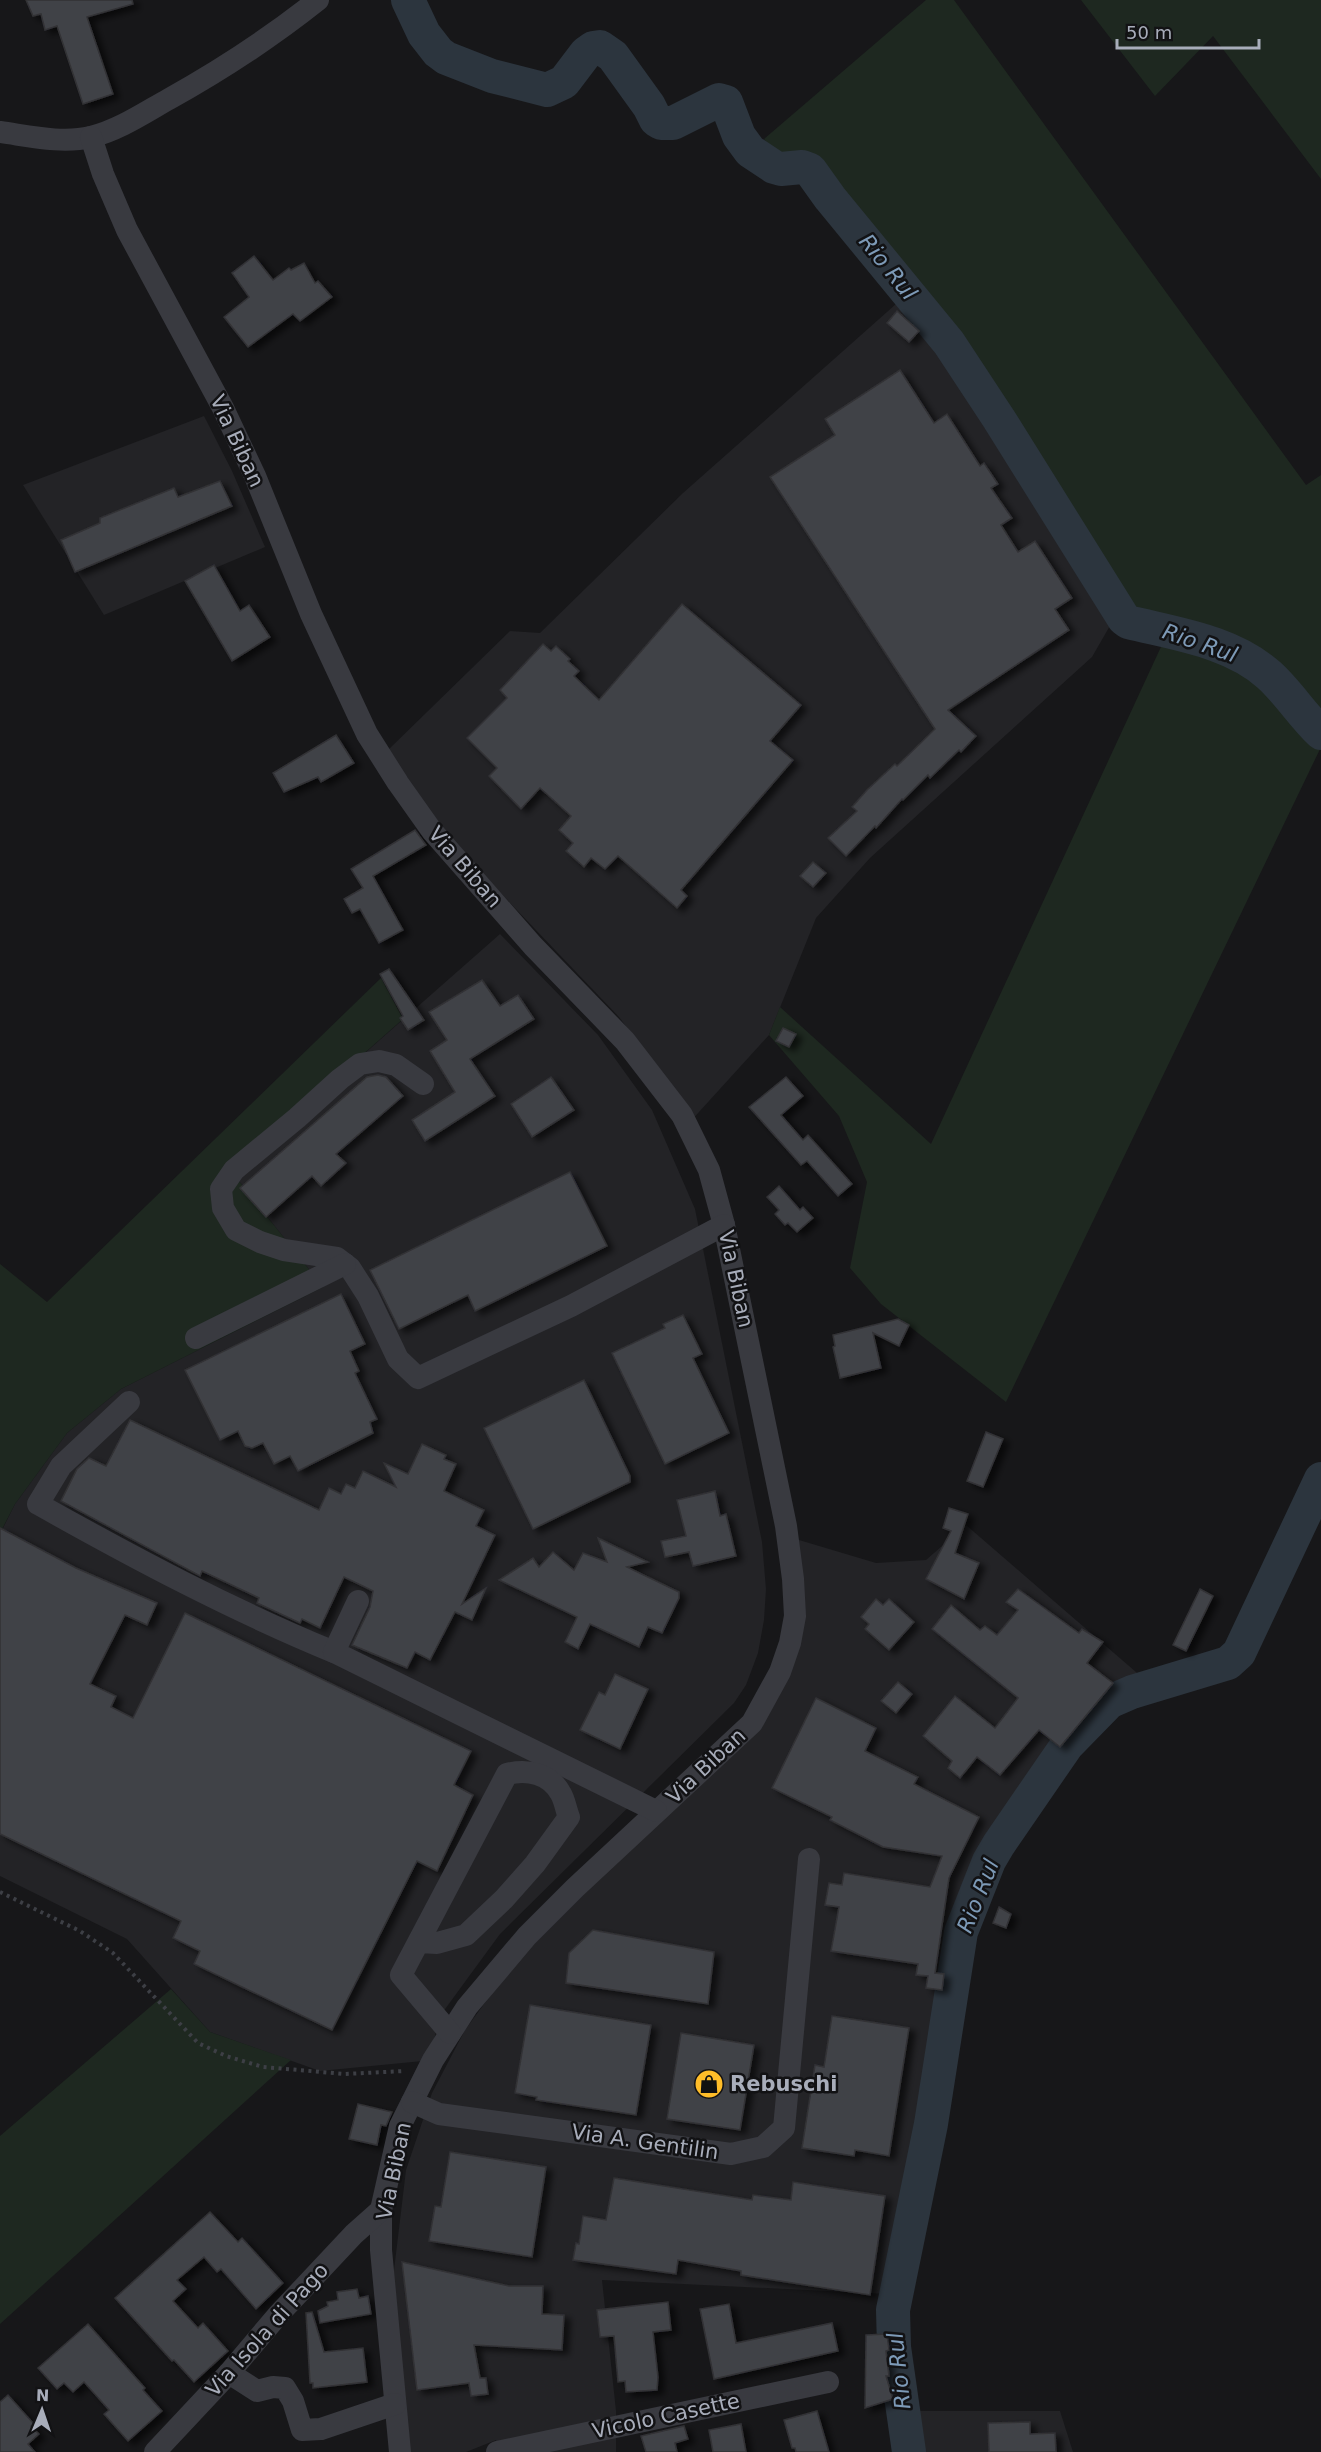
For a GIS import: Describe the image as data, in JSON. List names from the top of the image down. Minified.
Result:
{"streets":{"street":["Via Biban","Via A. Gentilin","Via Isola di Pago","Vicolo Casette"]},"crossings":[["Via Biban","Via A. Gentilin"],["Via Biban","Via Isola di Pago"]],"water":["Rio Rul"],"places":{"shop":["Rebuschi"]},"scale_bar":"50 m","north":"top"}
